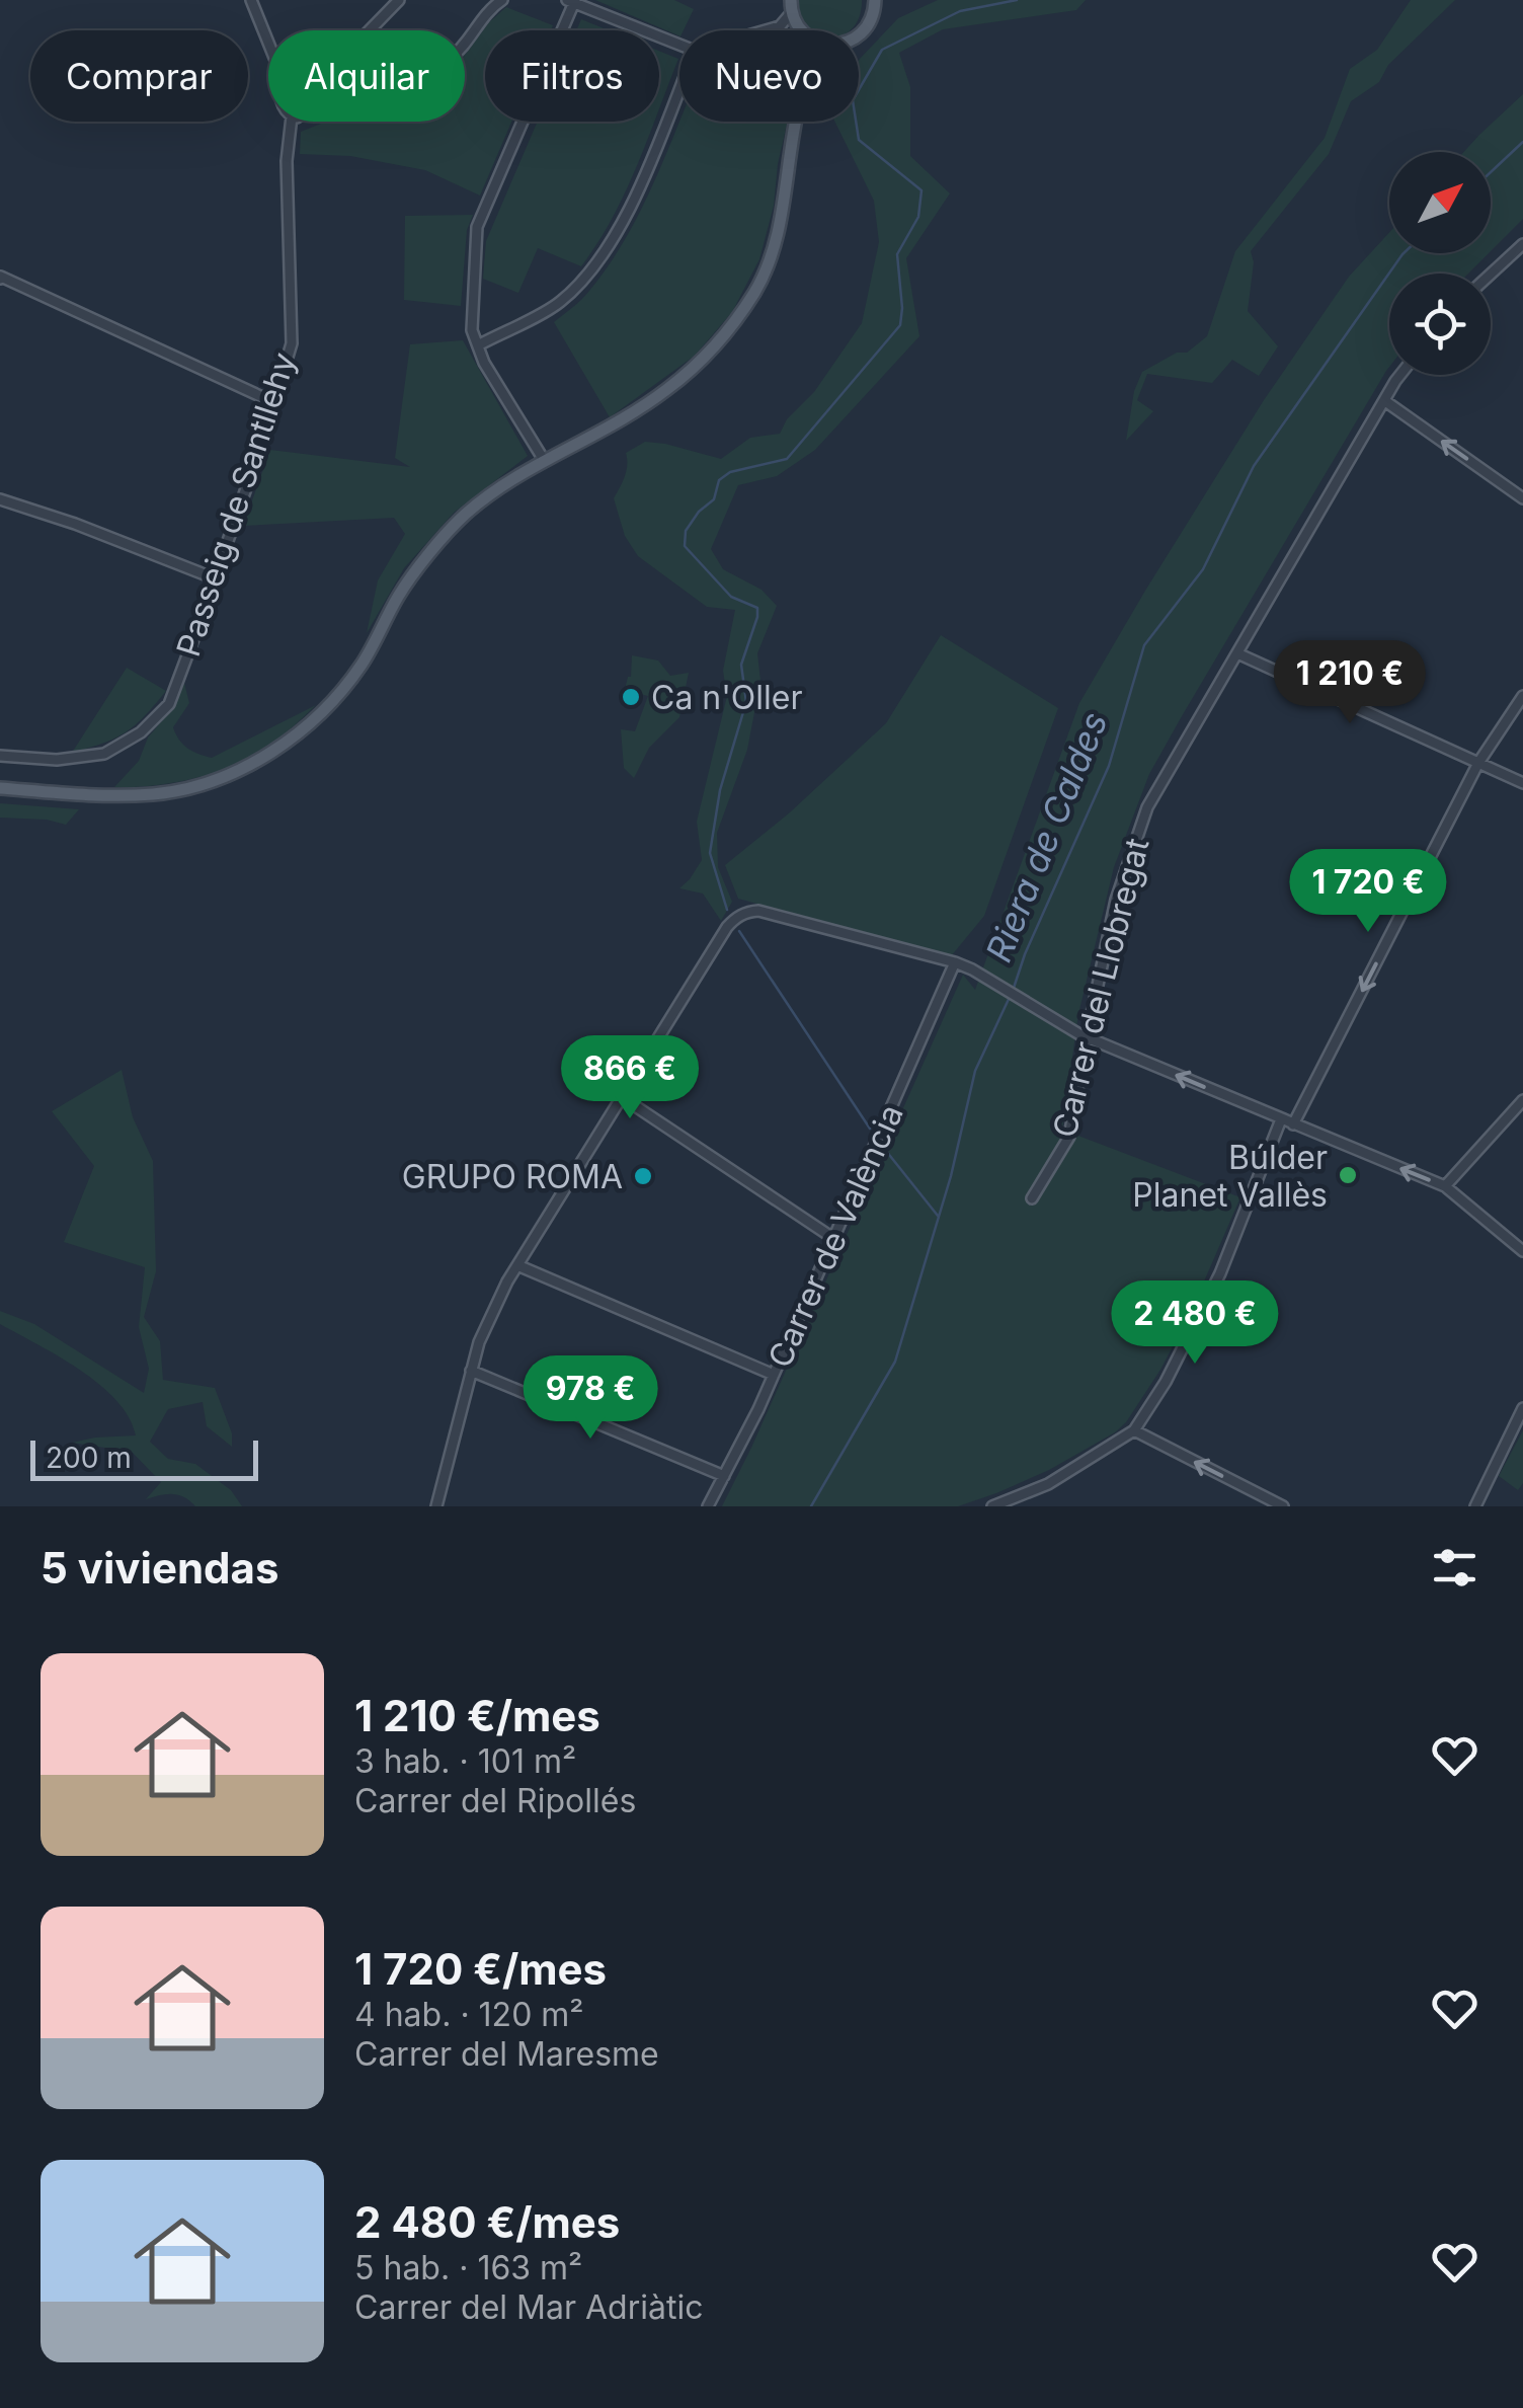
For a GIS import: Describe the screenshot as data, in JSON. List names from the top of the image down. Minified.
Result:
{"streets":{"street":["Passeig de Santllehy","Carrer del Llobregat","Carrer de València"]},"water":["Riera de Caldes"],"places":["Ca n'Oller","Búlder Planet Vallès","GRUPO ROMA"],"scale_bar":"200 m","north":"top right","page":{"chip":["Comprar","Alquilar","Filtros","Nuevo"],"price":["1 210 €","1 720 €","866 €","2 480 €","978 €"],"scale":"200 m","heading":"5 viviendas","list":[{"name":"1 210 €/mes","note":"3 hab. · 101 m² · Carrer del Ripollés"},{"name":"1 720 €/mes","note":"4 hab. · 120 m² · Carrer del Maresme"},{"name":"2 480 €/mes","note":"5 hab. · 163 m² · Carrer del Mar Adriàtic"}]}}
